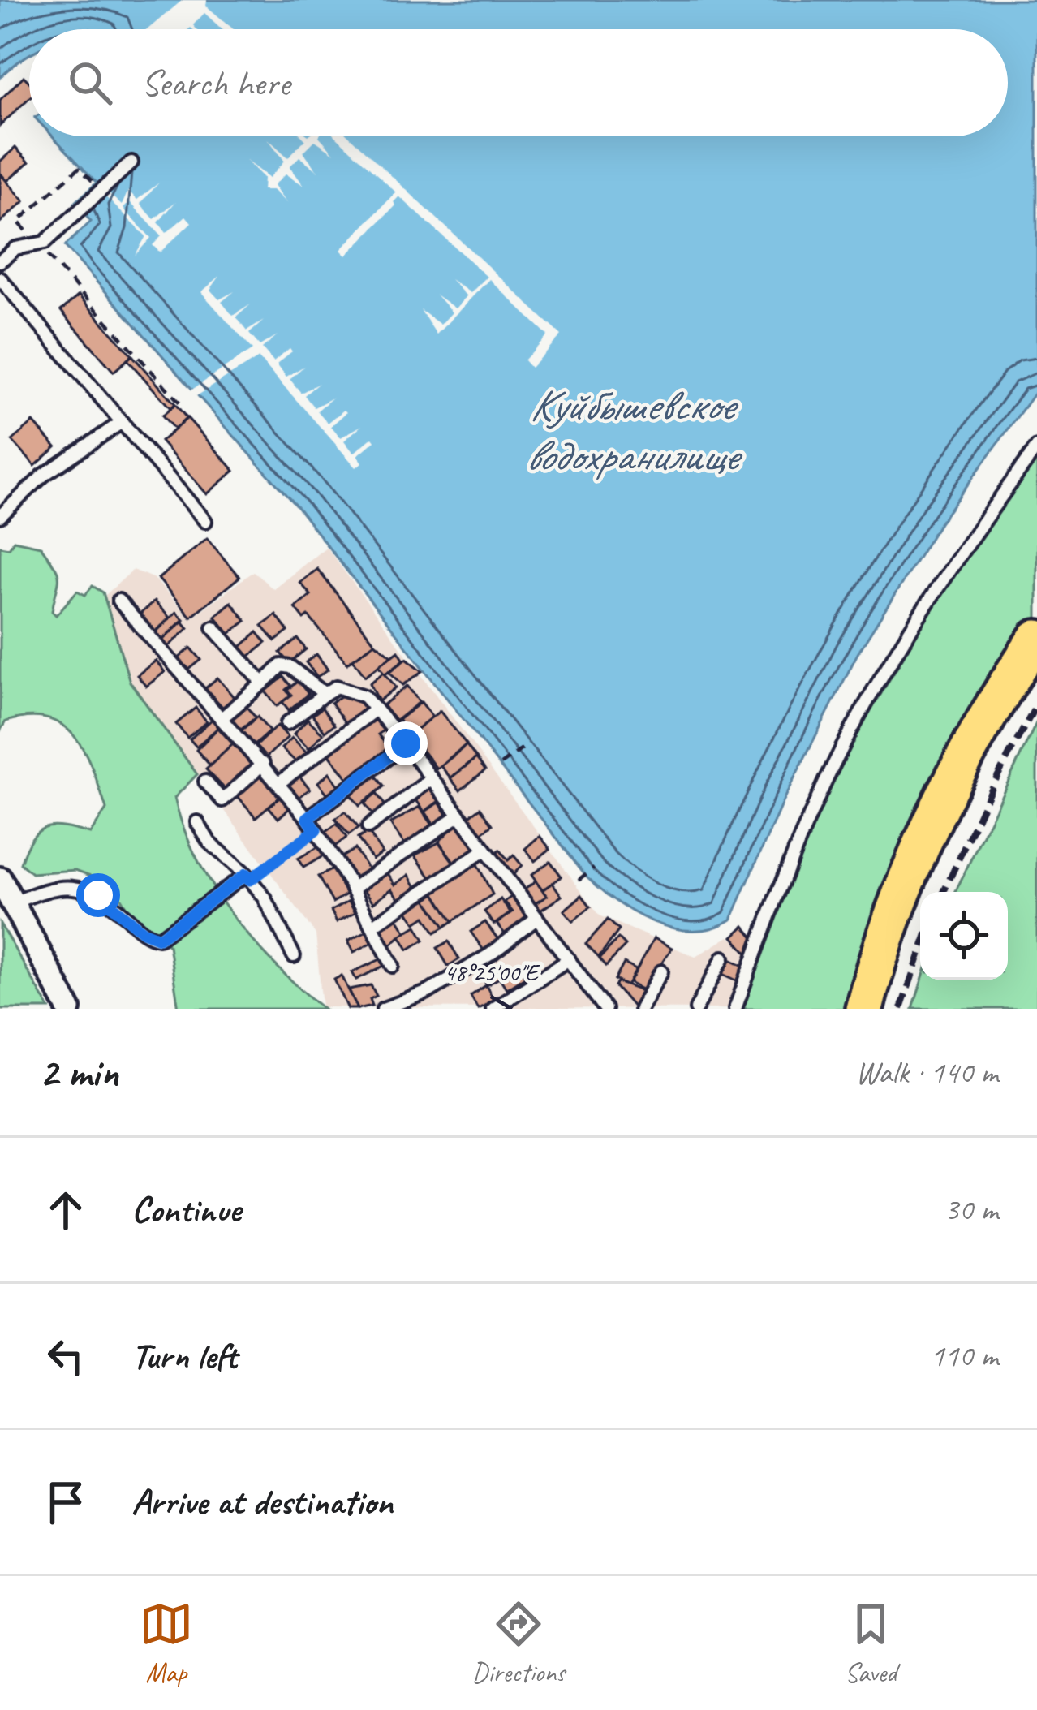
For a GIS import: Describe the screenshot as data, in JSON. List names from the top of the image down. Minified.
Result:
{"water":["Куйбышевское водохранилище"],"page":{"search":"Search here","heading":["2 min","Walk · 140 m"],"list":[["Continue","30 m"],["Turn left","110 m"],"Arrive at destination"],"nav":["Map","Directions","Saved"]},"coordinates":["48°25'00\"E"]}
